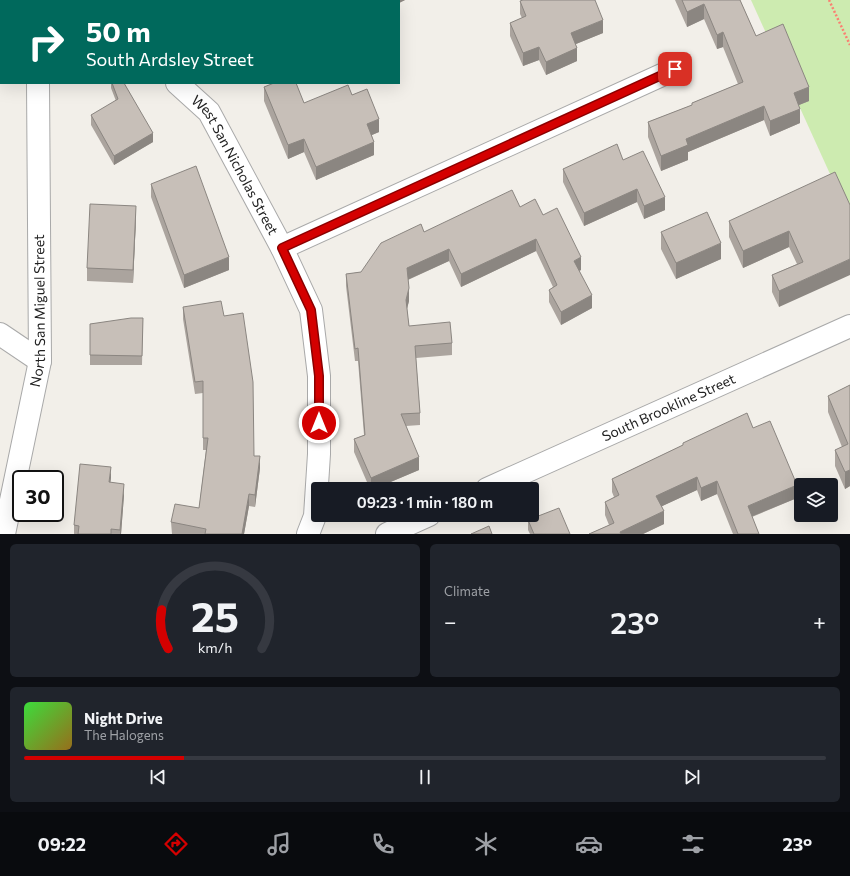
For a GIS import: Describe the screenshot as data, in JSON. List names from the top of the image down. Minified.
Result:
{"streets":{"street":["West San Nicholas Street","North San Miguel Street","South Brookline Street"]},"page":{"turn":["50 m","South Ardsley Street"],"limit":"30","trip":"09:23 · 1 min · 180 m","tile":"Climate","heat":["−","23°","+"],"song":["Night Drive","The Halogens"],"tabs":["09:22","23°"],"gauge":["25","km/h"]}}
